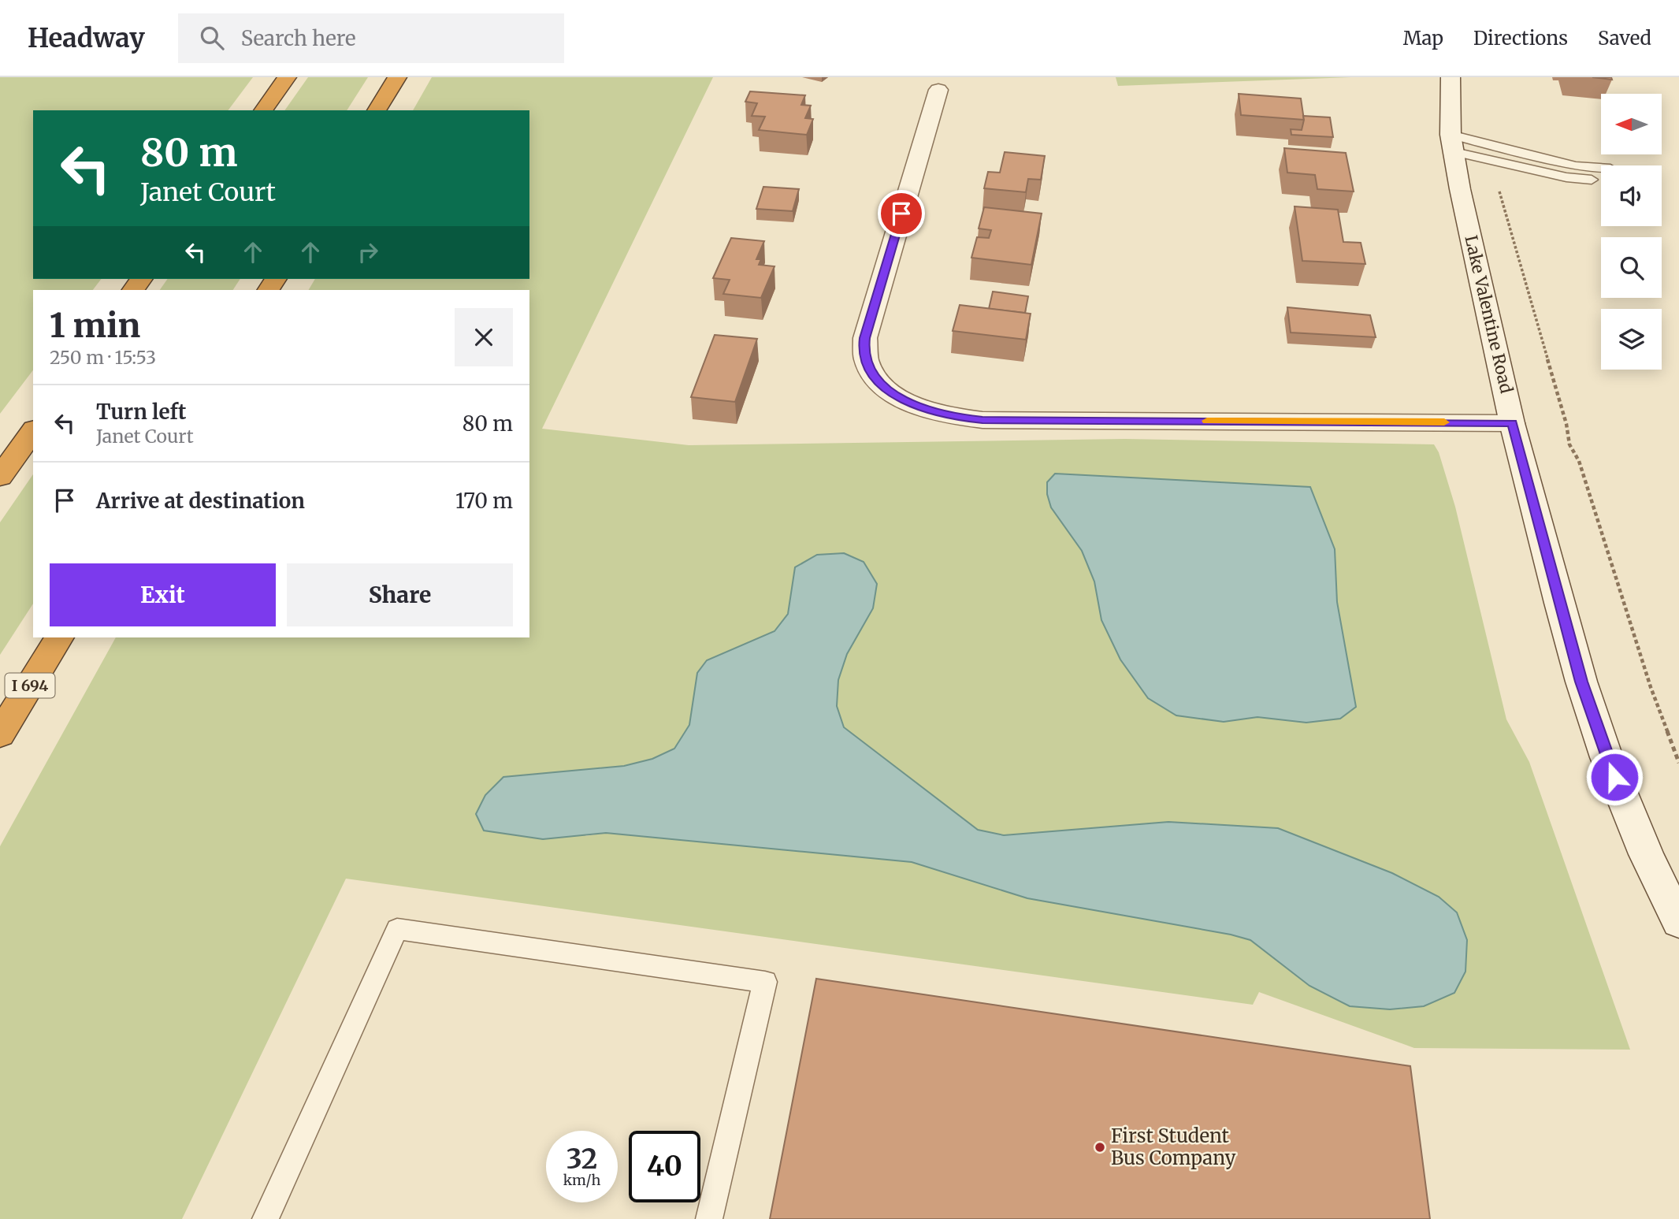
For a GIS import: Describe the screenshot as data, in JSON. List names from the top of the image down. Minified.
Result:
{"streets":{"highway":["I 694"],"street":["Lake Valentine Road"]},"places":["First Student Bus Company"],"north":"left","page":{"header":"Headway","search":"Search here","nav":["Map","Directions","Saved"],"turn":["80 m","Janet Court"],"heading":["1 min","250 m · 15:53"],"list":[{"name":"Turn left","note":"Janet Court","value":"80 m"},{"name":"Arrive at destination","value":"170 m"}],"buttons":["Exit","Share"],"speed":"32 km/h","limit":"40"}}
